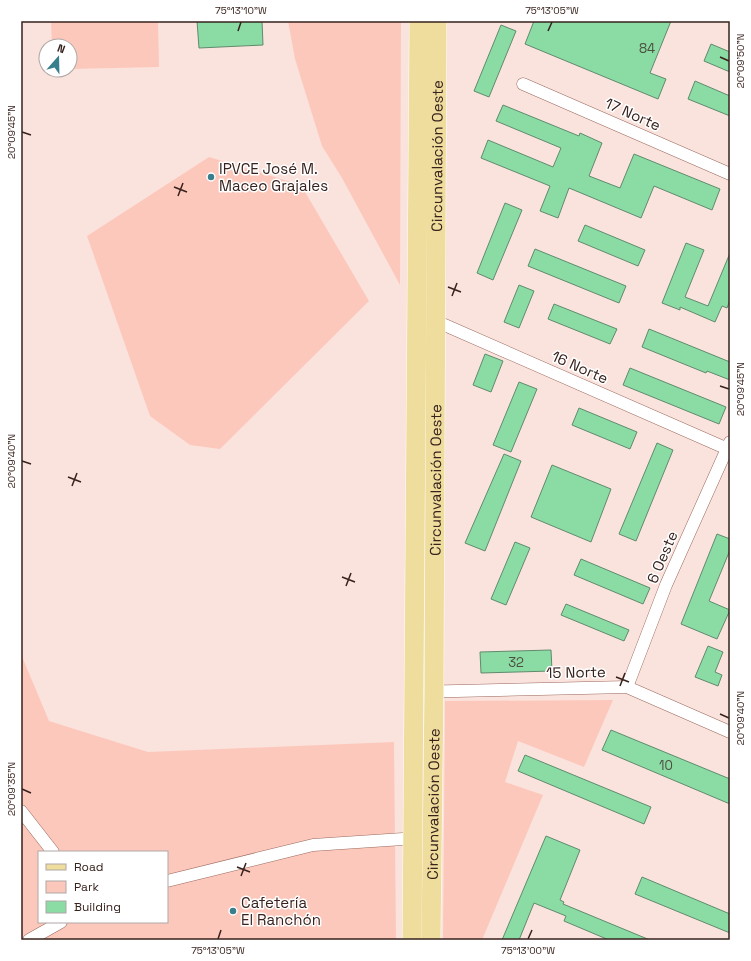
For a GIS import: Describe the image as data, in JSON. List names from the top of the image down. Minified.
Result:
{"streets":{"main road":["Circunvalación Oeste"],"street":["17 Norte","16 Norte","6 Oeste","15 Norte"]},"crossings":[["Circunvalación Oeste","16 Norte"],["Circunvalación Oeste","15 Norte"],["16 Norte","6 Oeste"],["6 Oeste","15 Norte"]],"places":["IPVCE José M. Maceo Grajales","Cafetería El Ranchón"],"house_numbers":["84","32","10"],"legend":["Road","Park","Building"],"north":"top","coordinates":["75°13'10\"W","75°13'05\"W","20°09'50\"N","20°09'45\"N","20°09'40\"N","20°09'35\"N","75°13'00\"W"]}
